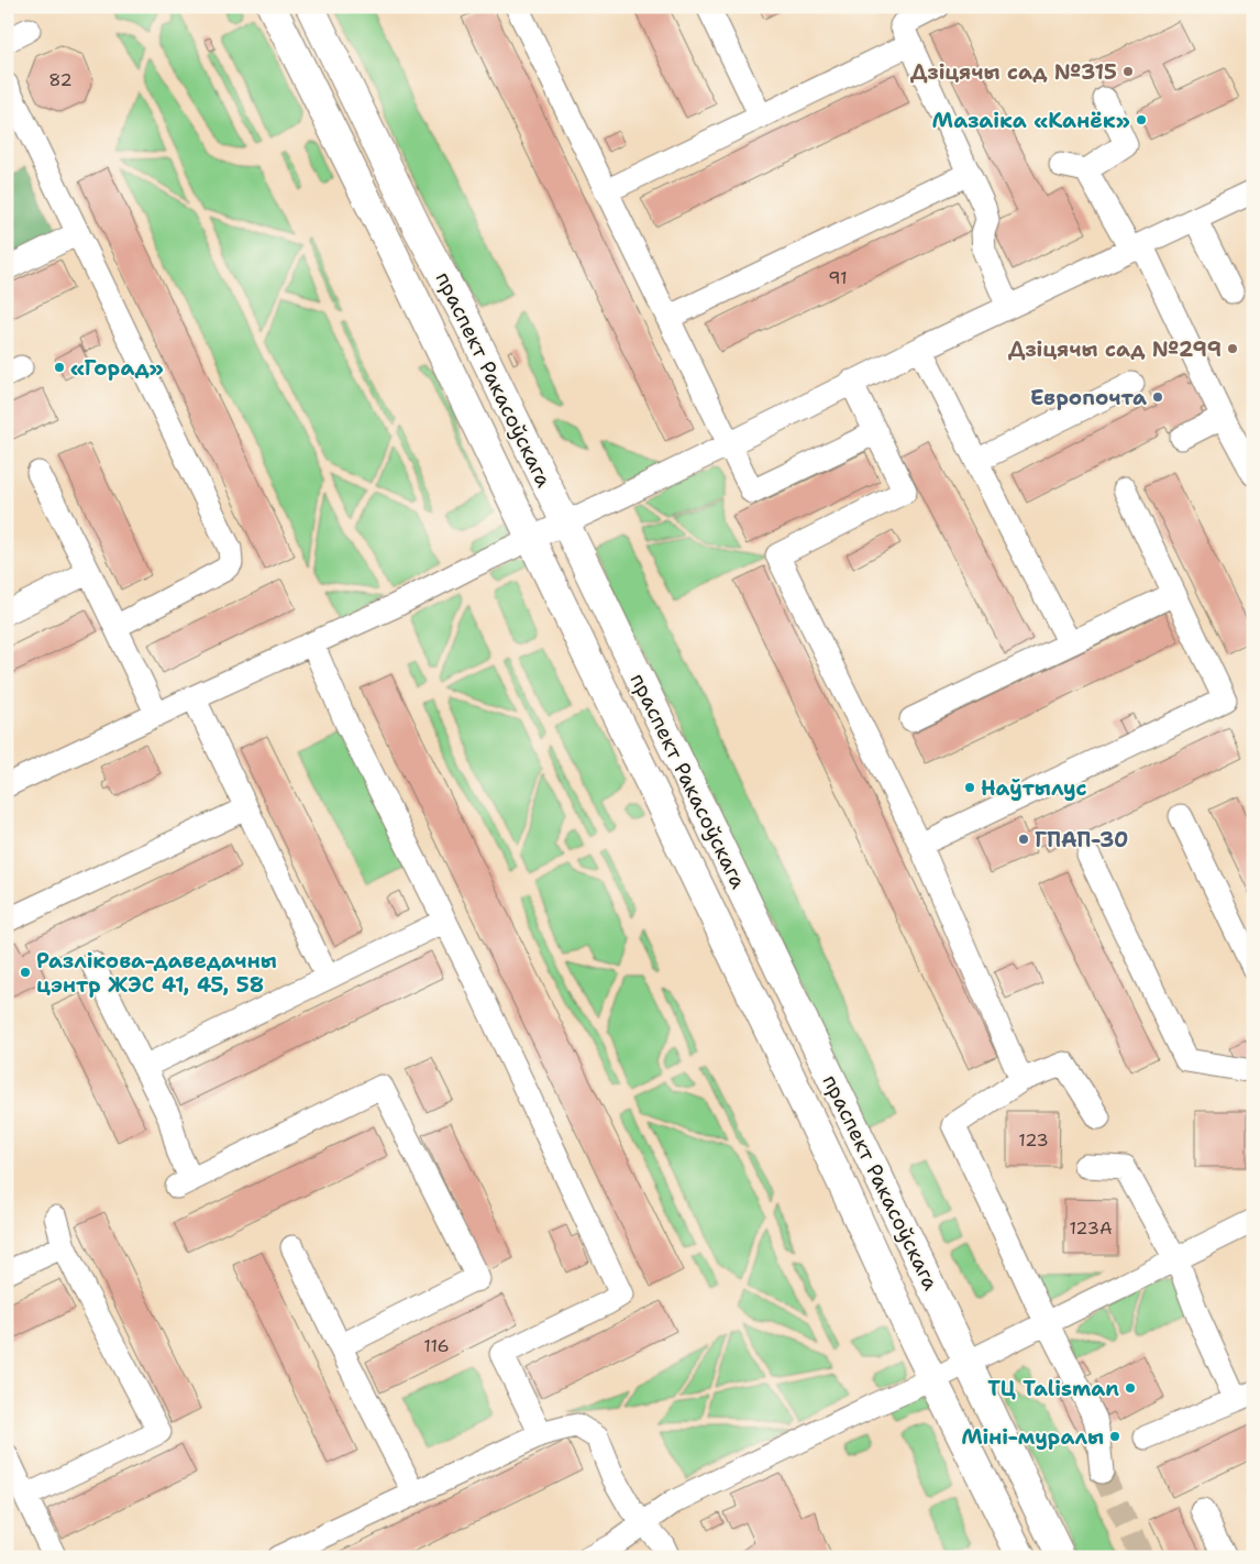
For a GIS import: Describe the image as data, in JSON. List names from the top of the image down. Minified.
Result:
{"streets":{"main road":["праспект Ракасоўскага"]},"places":["Дзіцячы сад №315","Мазаіка «Канёк»","Дзіцячы сад №299","«Горад»","Европочта","Наўтылус","ГПАП-30","Разлікова-даведачны цэнтр ЖЭС 41, 45, 58","ТЦ Talisman","Міні-муралы"],"house_numbers":["82","91","123","123А","116"]}
